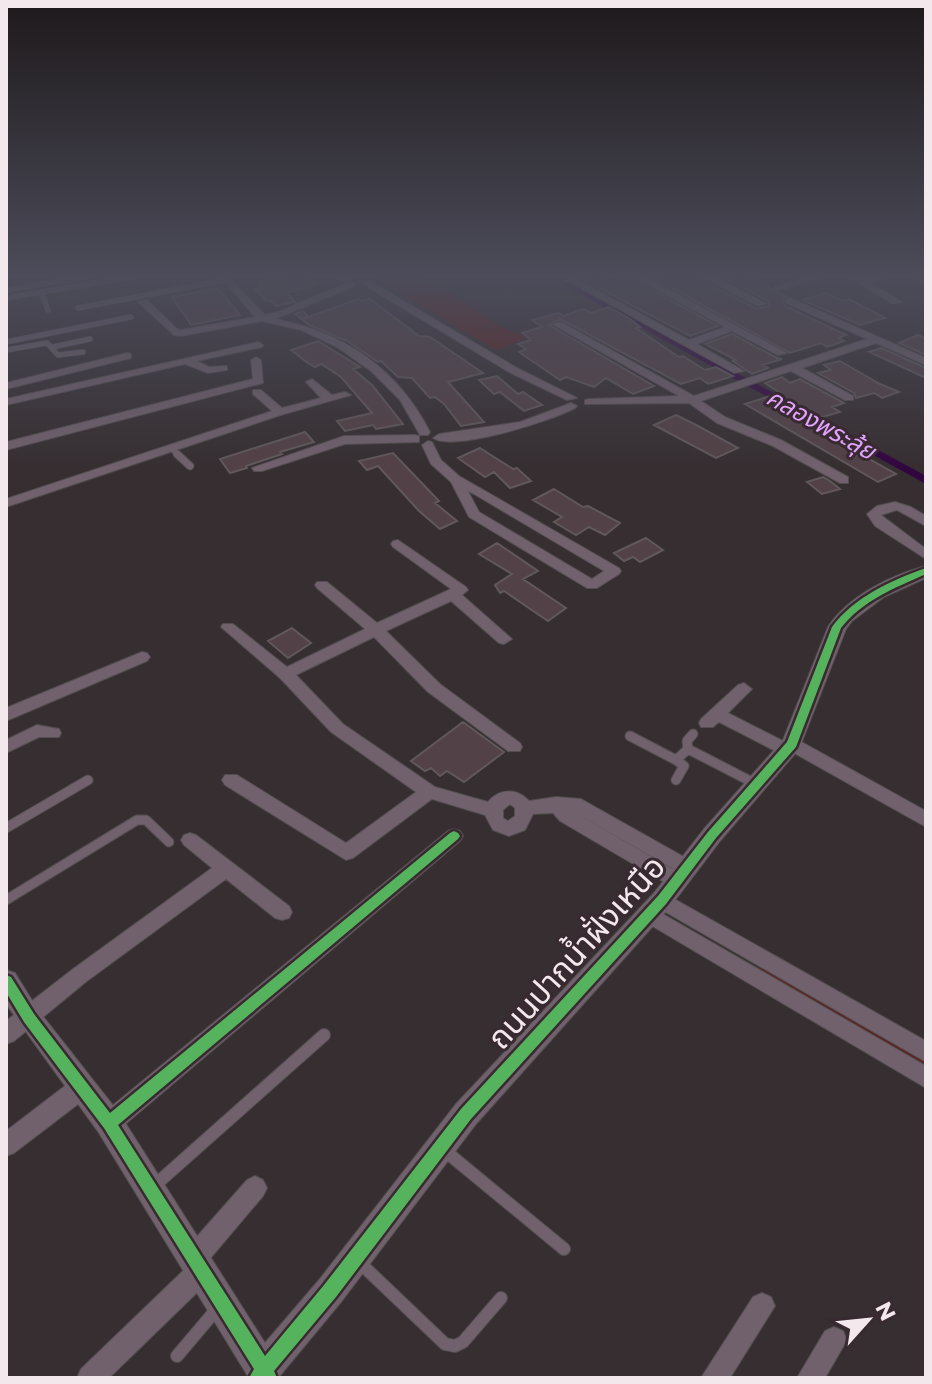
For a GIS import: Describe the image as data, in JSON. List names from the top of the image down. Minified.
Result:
{"streets":{"street":["ถนนปากน้ำฝั่งเหนือ"]},"water":["คลองพระลุ้ย"],"north":"top right"}
